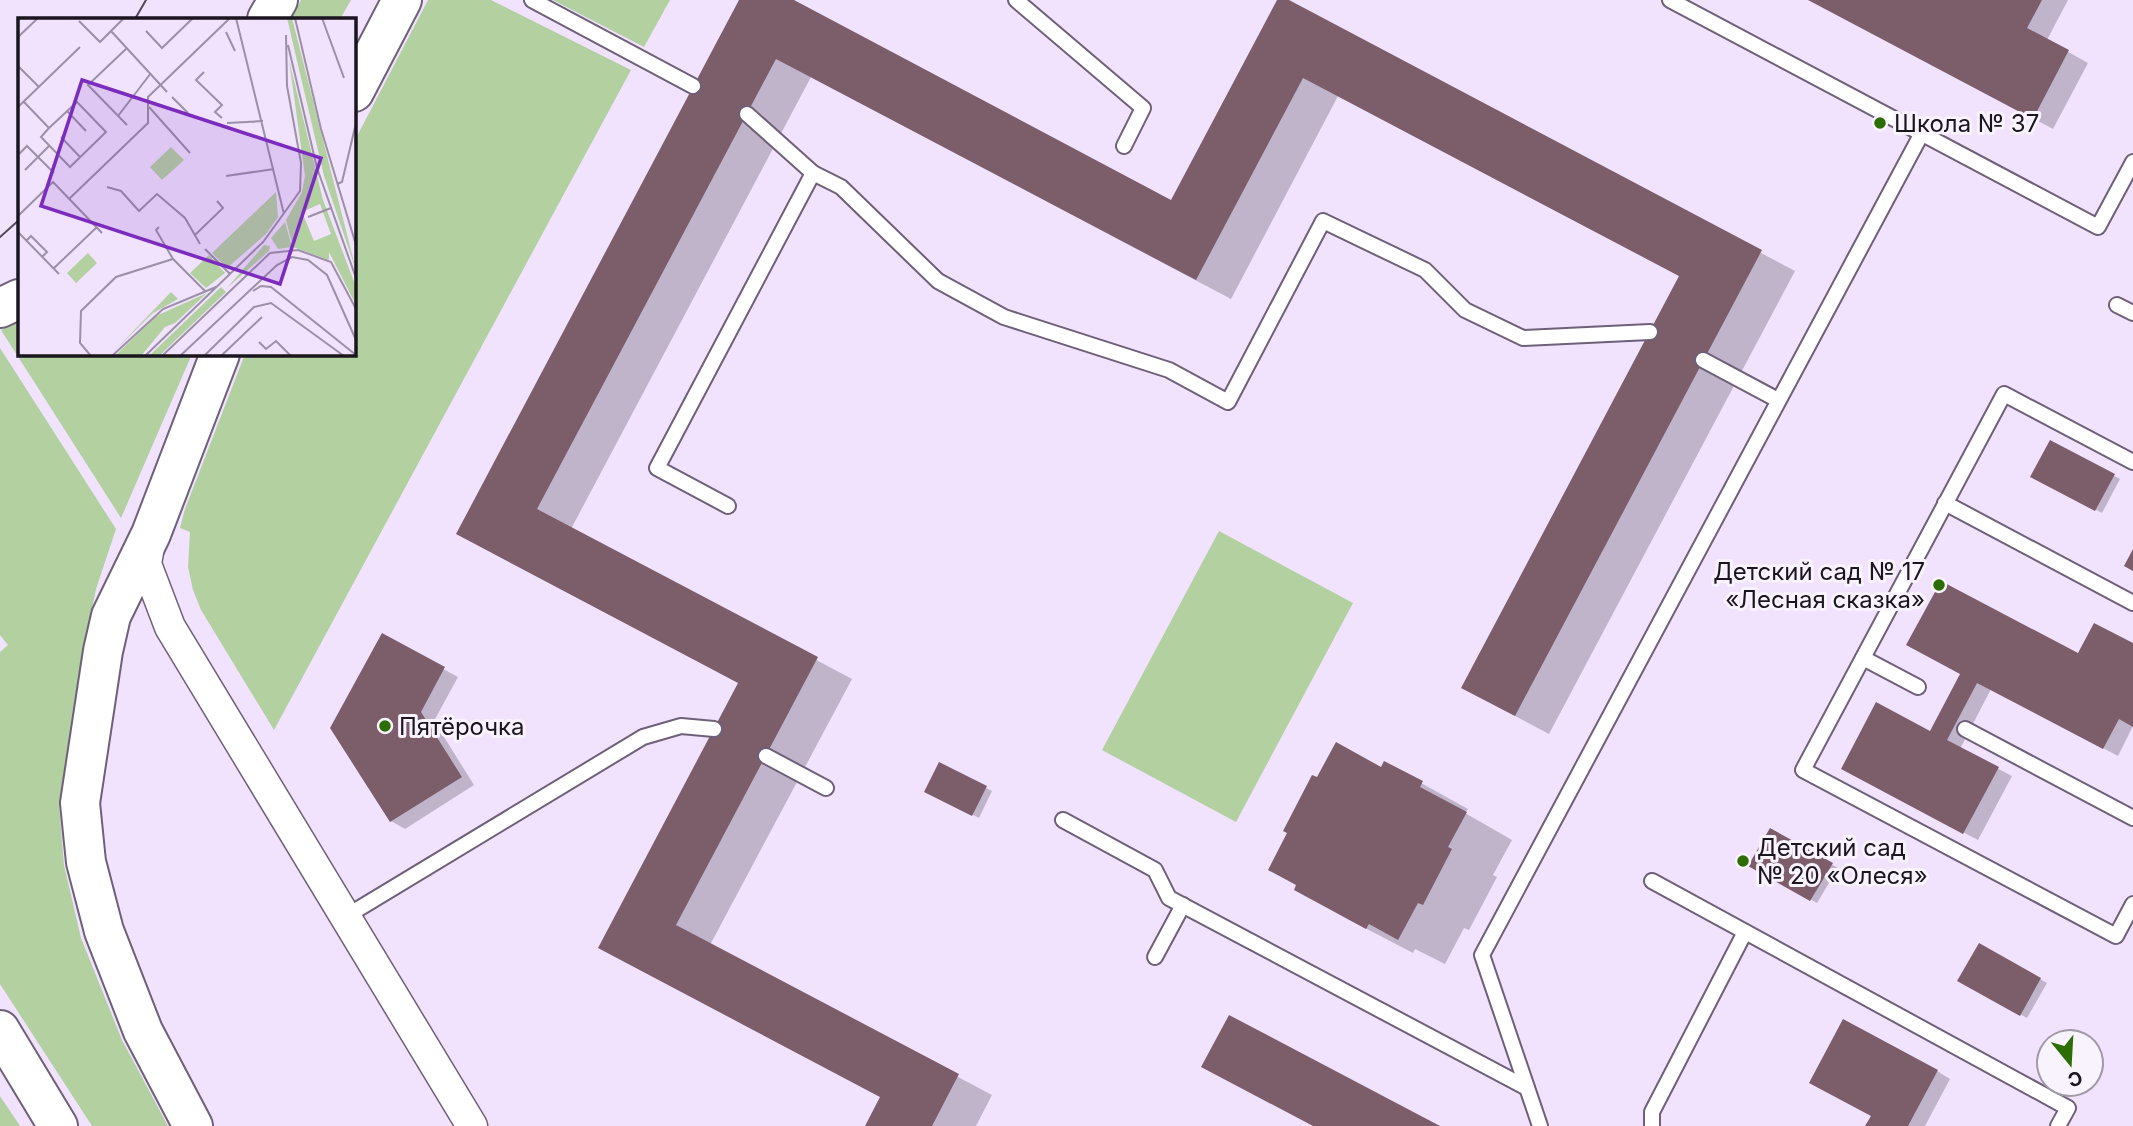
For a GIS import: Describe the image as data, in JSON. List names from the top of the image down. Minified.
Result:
{"places":["Школа № 37","Детский сад № 17 «Лесная сказка»","Пятёрочка","Детский сад № 20 «Олеся»"],"north":"bottom"}
